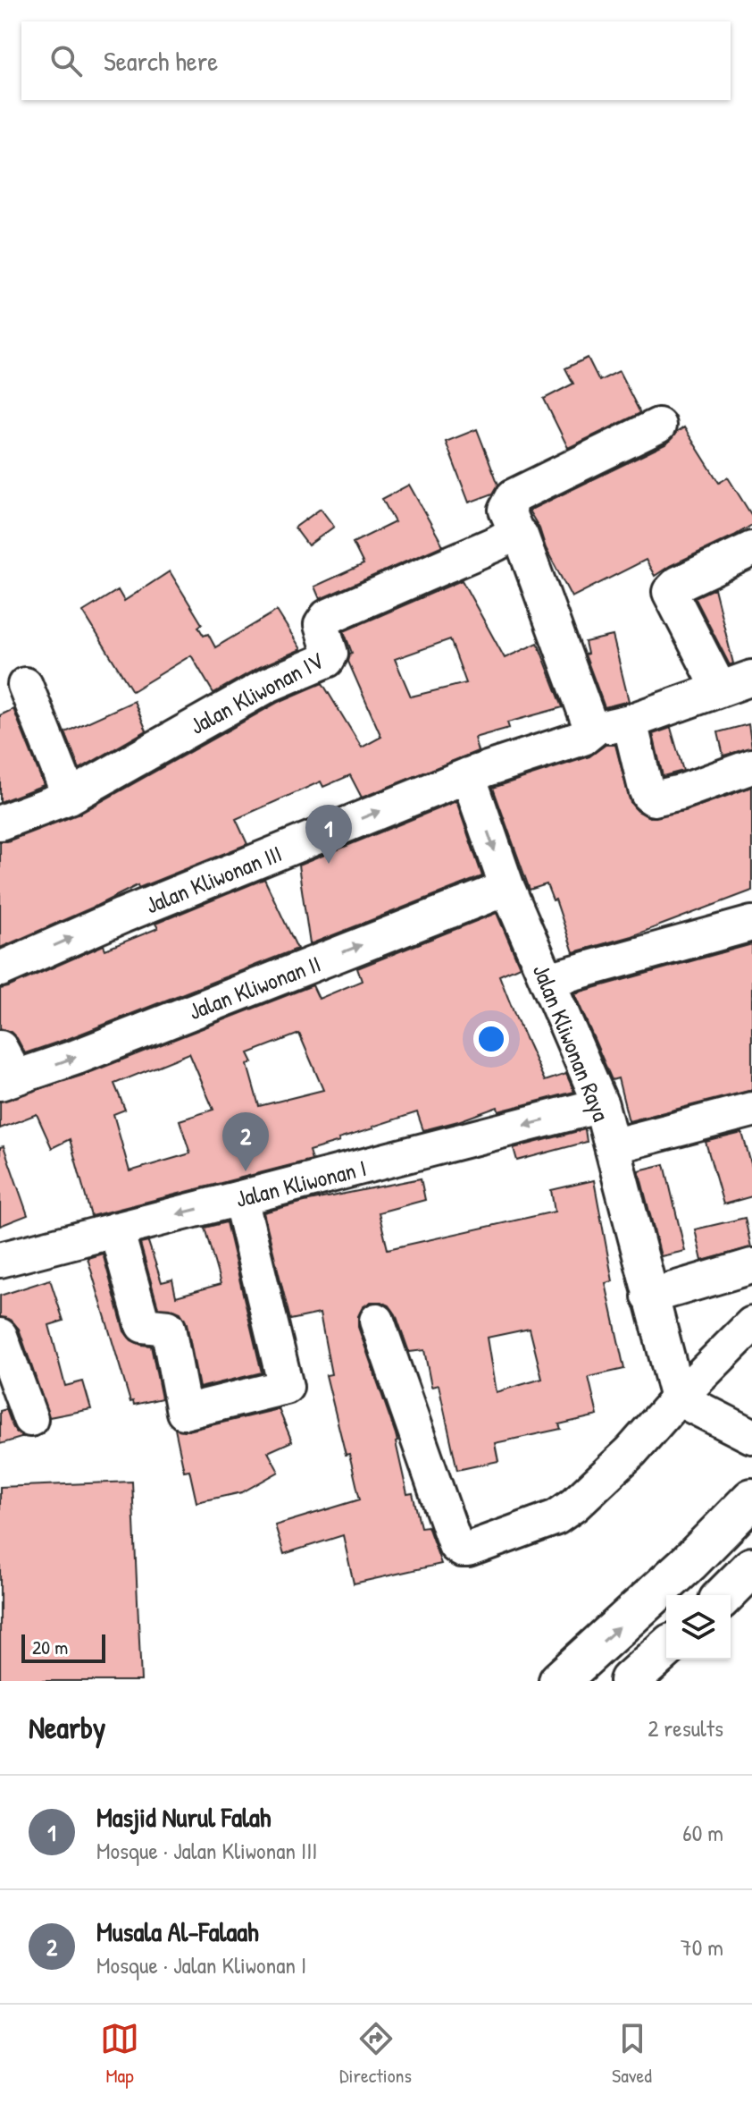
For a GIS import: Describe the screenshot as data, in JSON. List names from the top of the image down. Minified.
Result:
{"streets":{"street":["Jalan Kliwonan IV","Jalan Kliwonan III","Jalan Kliwonan II","Jalan Kliwonan Raya","Jalan Kliwonan I"]},"crossings":[["Jalan Kliwonan III","Jalan Kliwonan Raya"],["Jalan Kliwonan II","Jalan Kliwonan Raya"],["Jalan Kliwonan Raya","Jalan Kliwonan I"]],"one_way":["Jalan Kliwonan III","Jalan Kliwonan II","Jalan Kliwonan I"],"scale_bar":"20 m","page":{"search":"Search here","pins":["1","2"],"scale":"20 m","heading":["Nearby","2 results"],"list":[{"mark":"1","name":"Masjid Nurul Falah","note":"Mosque · Jalan Kliwonan III","value":"60 m"},{"mark":"2","name":"Musala Al-Falaah","note":"Mosque · Jalan Kliwonan I","value":"70 m"}],"nav":["Map","Directions","Saved"]}}
